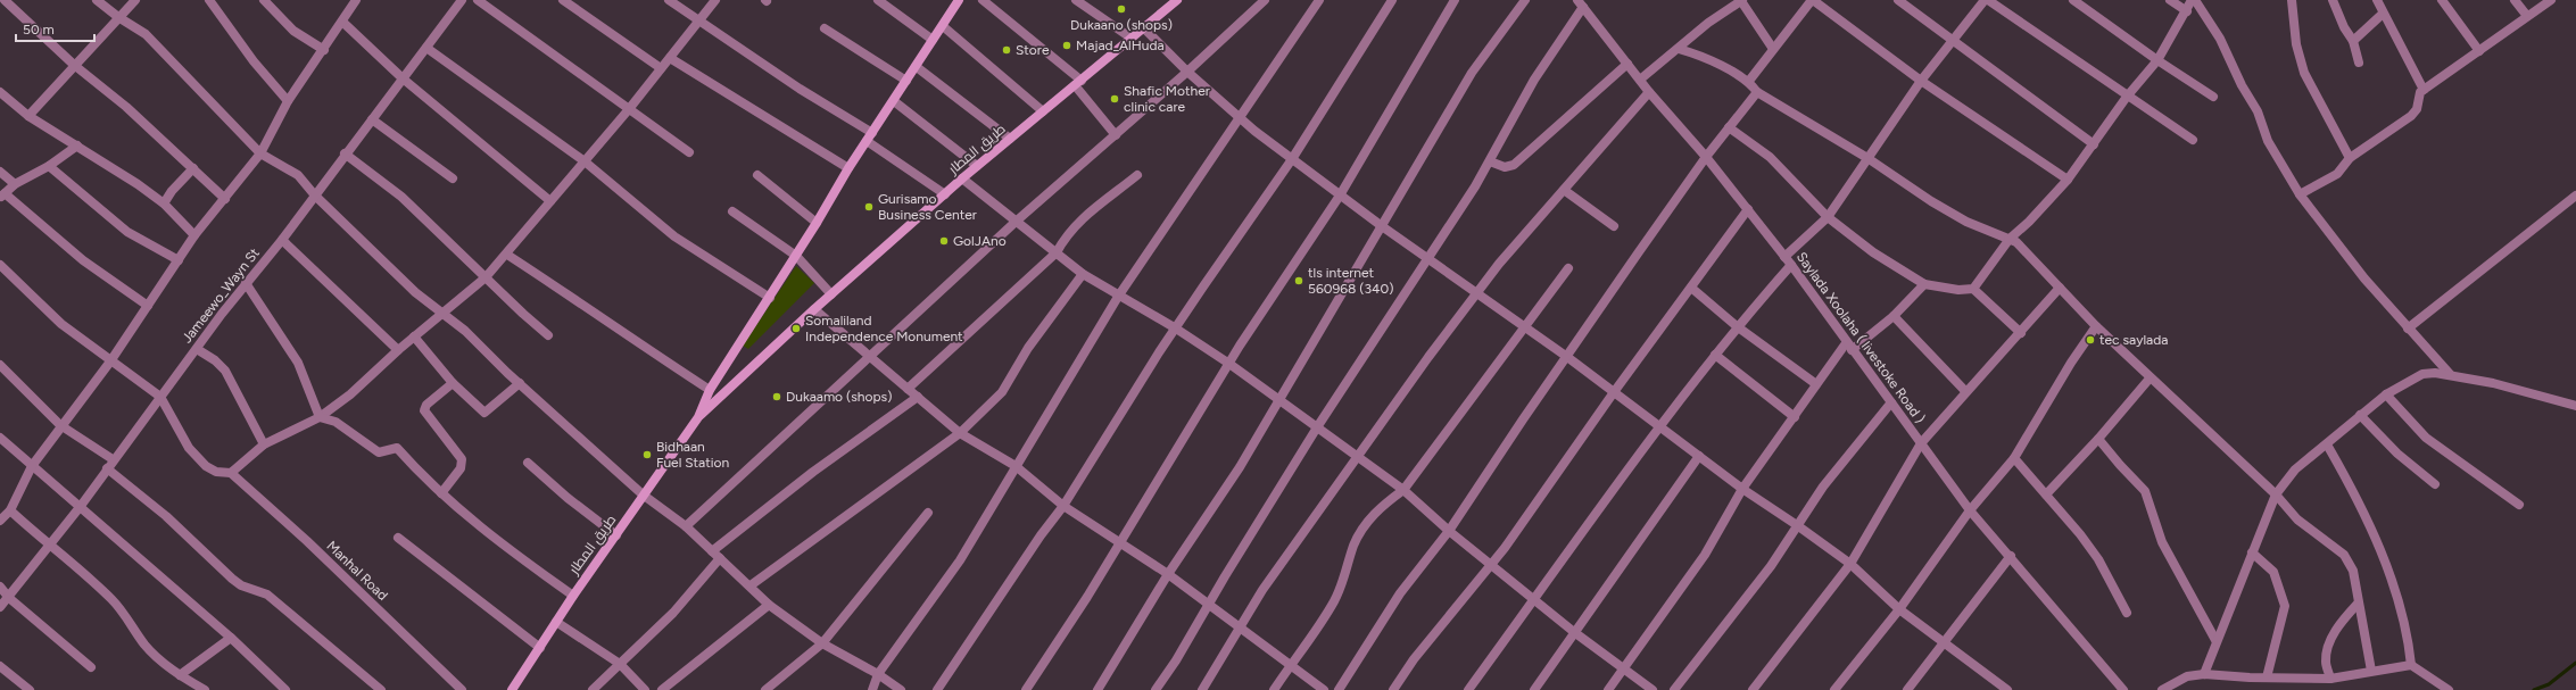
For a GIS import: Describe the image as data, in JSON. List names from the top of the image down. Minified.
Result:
{"streets":{"main road":["طريق المطار"],"street":["Jameewo_Wayn St","Saylada Xoolaha ( livestoke Road )","Manhal Road"]},"places":["Dukaano (shops)","Majad_AlHuda","Store","Shafic Mother clinic care","Gurisamo Business Center","GolJAno","tls internet 560968 (340)","Somaliland Independence Monument","tec saylada","Dukaamo (shops)","Bidhaan Fuel Station"],"scale_bar":"50 m"}
